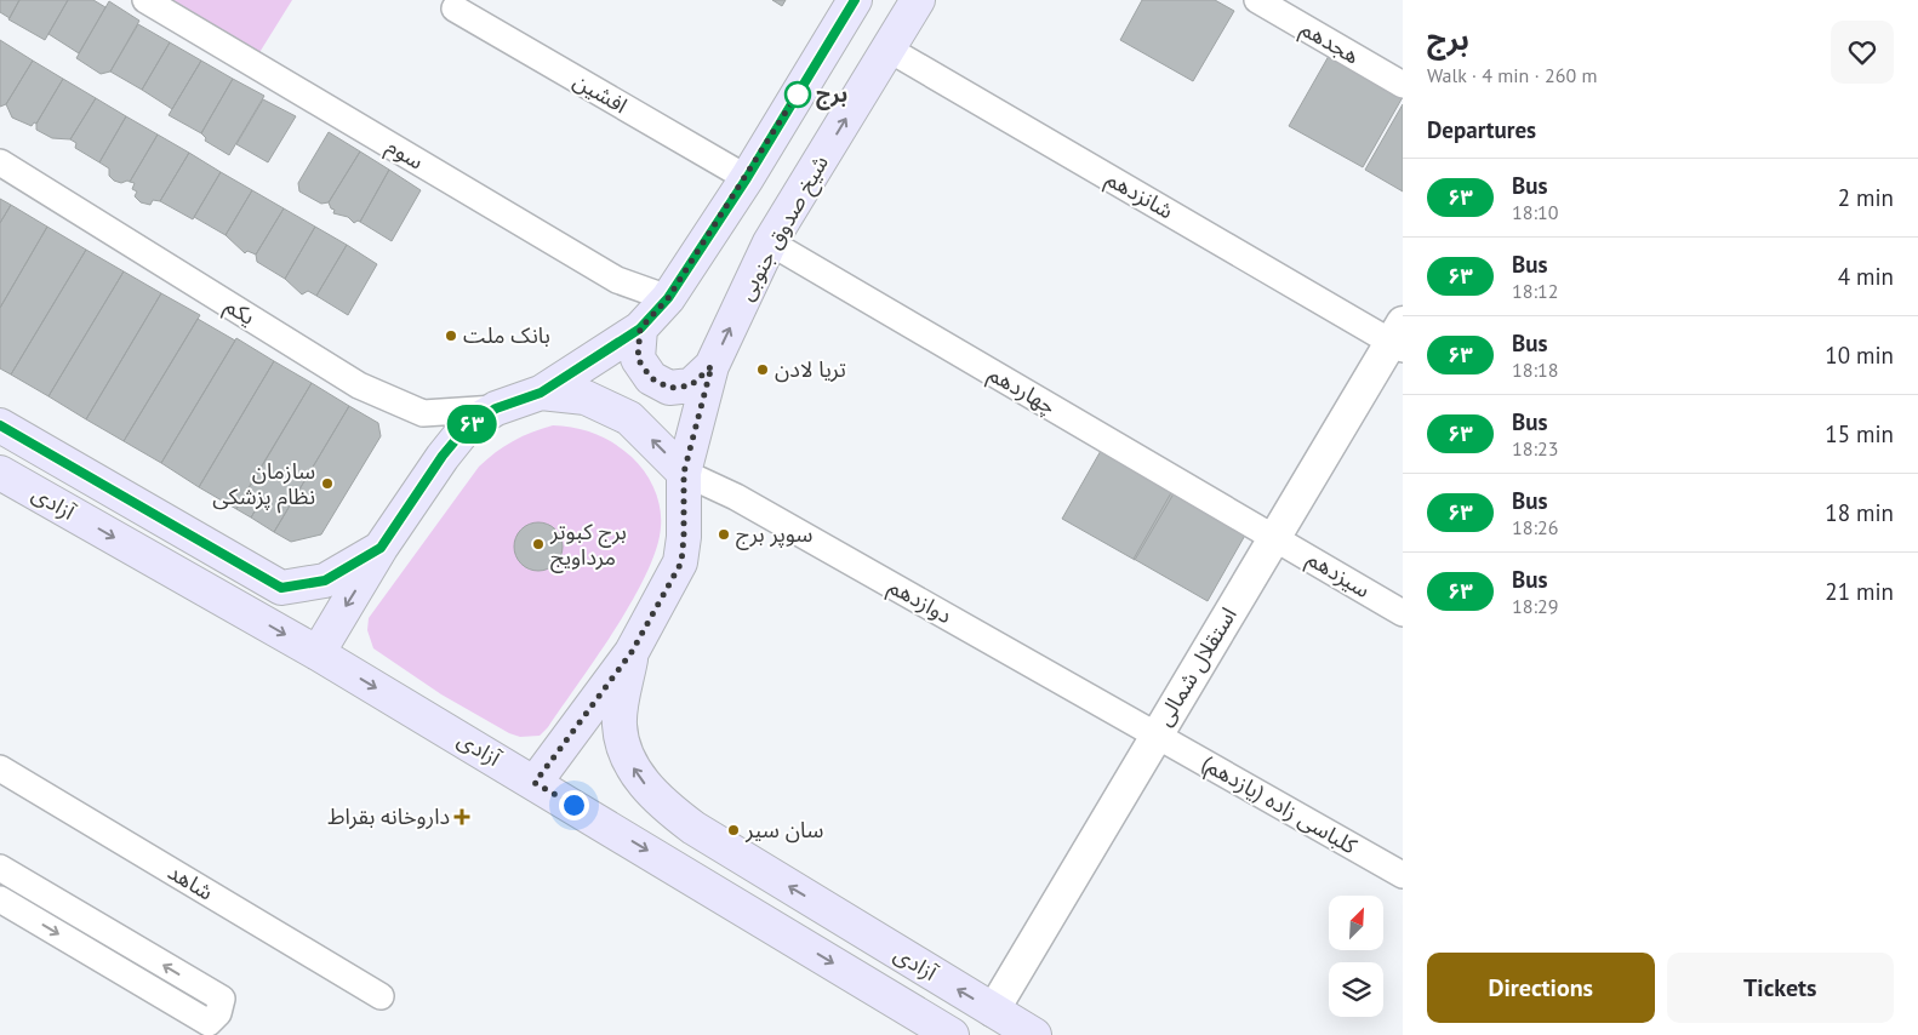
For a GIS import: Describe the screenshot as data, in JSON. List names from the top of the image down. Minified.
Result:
{"streets":{"main road":["شیخ صدوق جنوبی","آزادی"],"street":["هجدهم","افشین","سوم","شانزدهم","یکم","چهاردهم","سیزدهم","دوازدهم","استقلال شمالی","کلباسی زاده (یازدهم)","شاهد"]},"crossings":[["شانزدهم","شیخ صدوق جنوبی"],["شانزدهم","استقلال شمالی"],["شیخ صدوق جنوبی","چهاردهم"],["شیخ صدوق جنوبی","آزادی"],["شیخ صدوق جنوبی","دوازدهم"],["چهاردهم","سیزدهم"],["چهاردهم","استقلال شمالی"],["آزادی","استقلال شمالی"],["سیزدهم","استقلال شمالی"],["دوازدهم","استقلال شمالی"],["دوازدهم","کلباسی زاده (یازدهم)"],["استقلال شمالی","کلباسی زاده (یازدهم)"]],"places":{"other":["برج","بانک ملت","تریا لادن","سازمان نظام پزشکی","سوپر برج","برج کبوتر مرداویج","سان سیر"],"health":["داروخانه بقراط"]},"lines":["bus line ۶۳"],"north":"top right","page":{"on_map":"۶۳","heading":[["برج","Walk · 4 min · 260 m"],"Departures"],"list":[{"mark":"۶۳","name":"Bus","note":"18:10","value":"2 min"},{"mark":"۶۳","name":"Bus","note":"18:12","value":"4 min"},{"mark":"۶۳","name":"Bus","note":"18:18","value":"10 min"},{"mark":"۶۳","name":"Bus","note":"18:23","value":"15 min"},{"mark":"۶۳","name":"Bus","note":"18:26","value":"18 min"},{"mark":"۶۳","name":"Bus","note":"18:29","value":"21 min"}],"buttons":["Directions","Tickets"]}}
